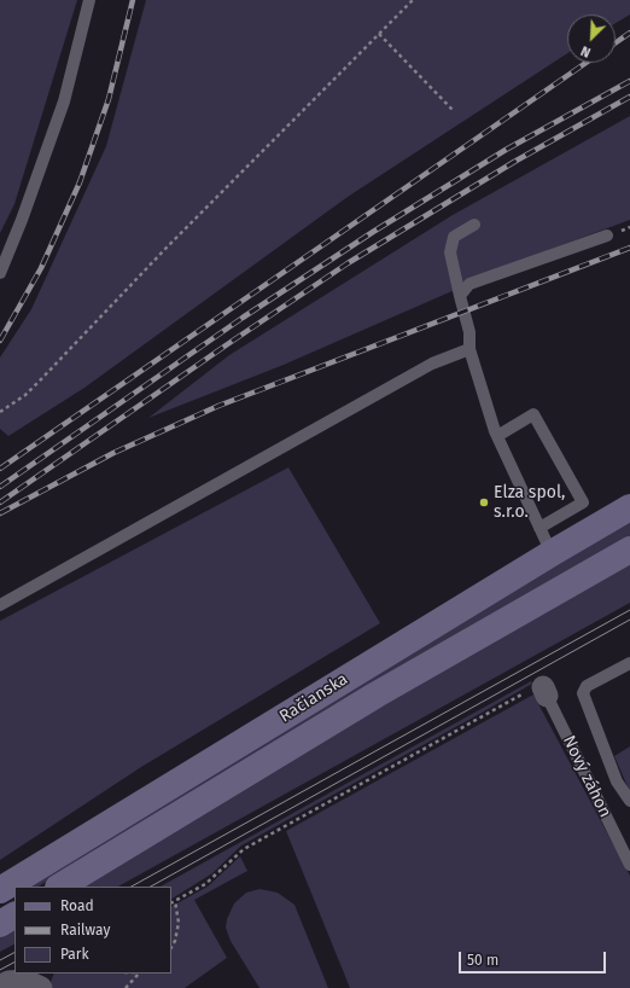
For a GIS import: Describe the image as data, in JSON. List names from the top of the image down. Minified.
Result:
{"streets":{"main road":["Račianska"],"lane":["Nový záhon"]},"places":["Elza spol, s.r.o."],"legend":["Road","Railway","Park"],"scale_bar":"50 m","north":"bottom left"}
